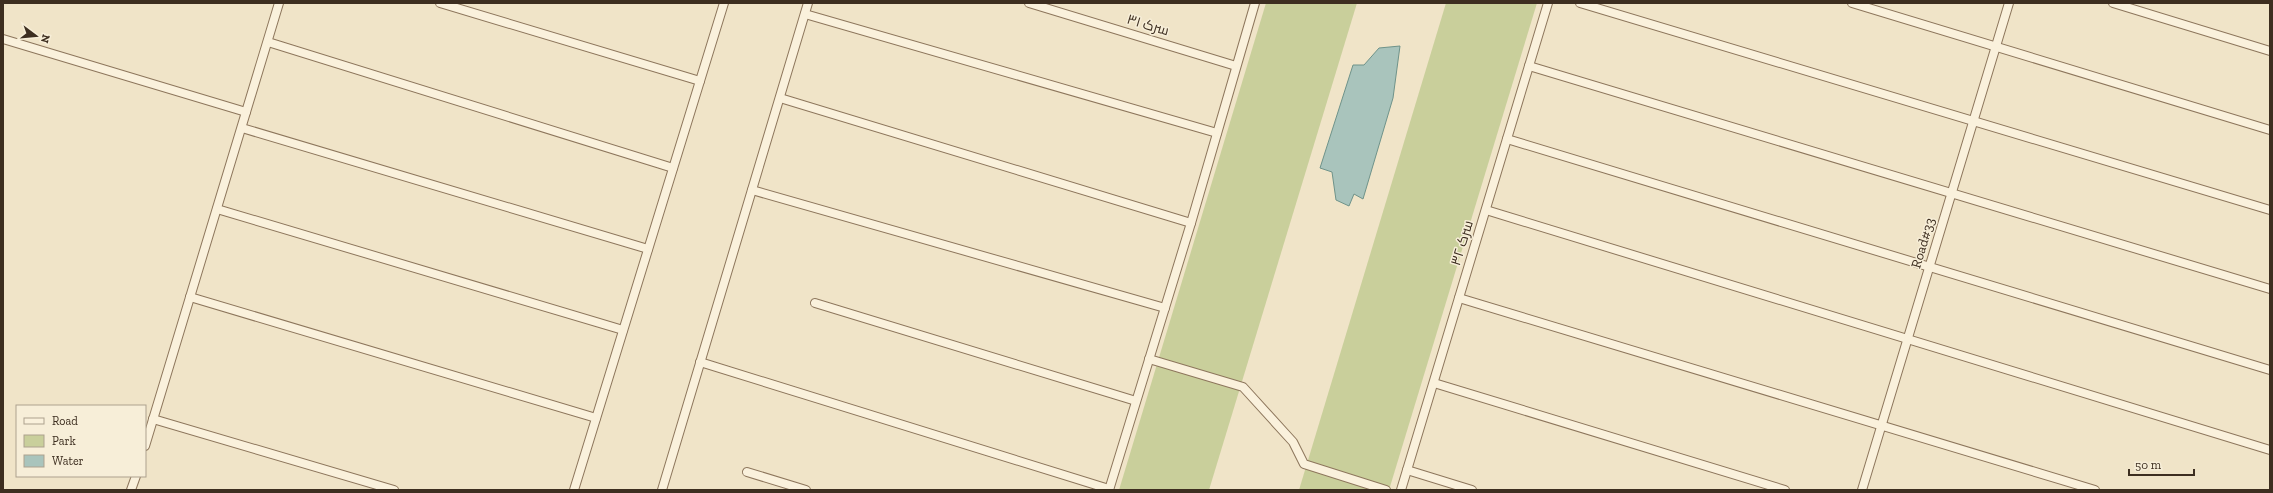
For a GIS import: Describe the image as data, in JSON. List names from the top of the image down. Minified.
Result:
{"streets":{"street":["سرک ۳۱","سرک ۳۲","Road#33"]},"legend":["Road","Park","Water"],"scale_bar":"50 m","north":"right"}
